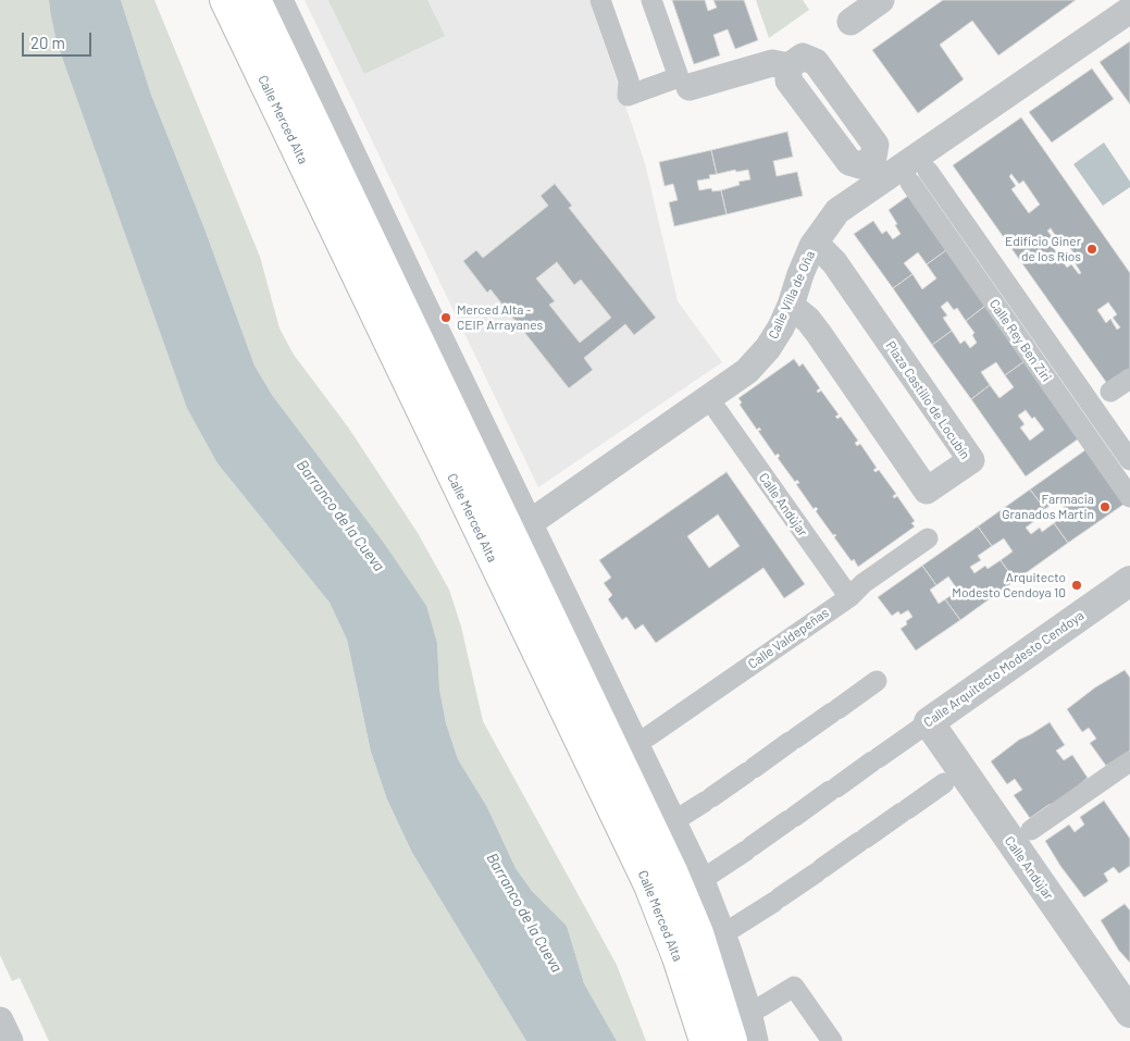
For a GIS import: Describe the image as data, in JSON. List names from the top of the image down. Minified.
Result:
{"streets":{"main road":["Calle Merced Alta"],"street":["Calle Villa de Oña","Calle Rey Ben Ziri","Plaza Castillo de Locubín","Calle Andújar","Calle Valdepeñas","Calle Arquitecto Modesto Cendoya"]},"crossings":[["Calle Villa de Oña","Plaza Castillo de Locubín"],["Calle Andújar","Calle Valdepeñas"],["Calle Andújar","Calle Arquitecto Modesto Cendoya"]],"water":["Barranco de la Cueva"],"places":["Edificio Giner de los Ríos","Merced Alta - CEIP Arrayanes","Farmacia Granados Martin","Arquitecto Modesto Cendoya 10"],"scale_bar":"20 m"}
